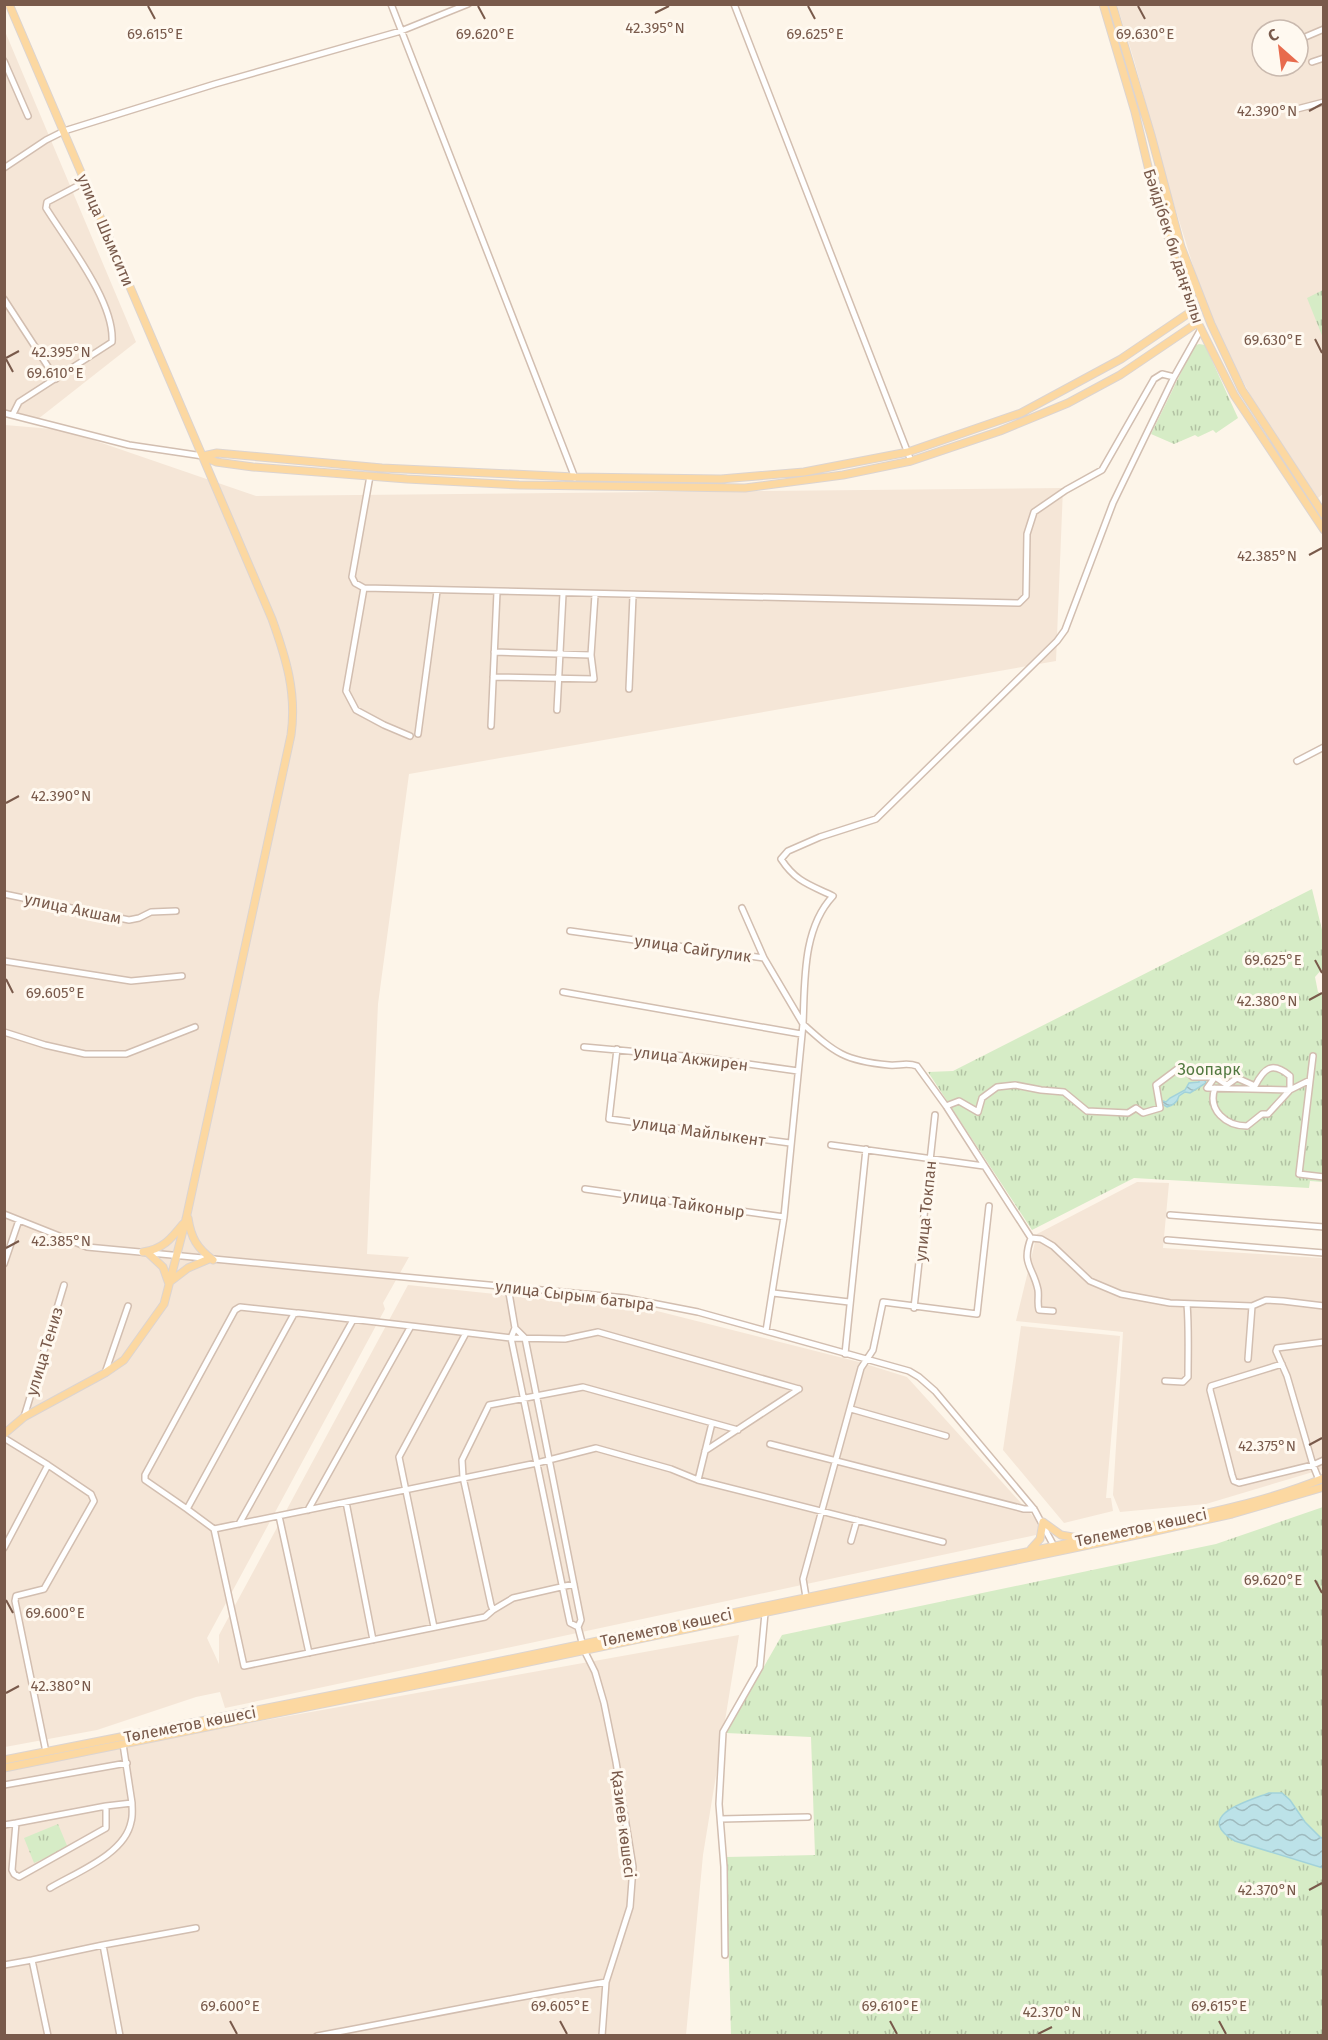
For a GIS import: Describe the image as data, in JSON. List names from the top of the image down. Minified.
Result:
{"streets":{"main road":["улица Шымсити","Бәйдібек би даңғылы","Төлеметов көшесі"],"street":["улица Акшам","улица Сайгулик","улица Акжирен","улица Майлыкент","улица Тайконыр","улица Токпан","улица Сырым батыра","улица Тениз","Қазиев көшесі"]},"crossings":[["улица Шымсити","улица Сырым батыра"],["улица Шымсити","улица Тениз"],["улица Акжирен","улица Майлыкент"],["улица Сырым батыра","Төлеметов көшесі"],["Төлеметов көшесі","Қазиев көшесі"]],"parks":["Зоопарк"],"north":"top left","coordinates":["42.395°N","69.615°E","69.620°E","69.625°E","69.630°E","42.390°N","69.610°E","42.385°N","69.605°E","42.380°N","42.375°N","69.600°E","42.370°N"]}
